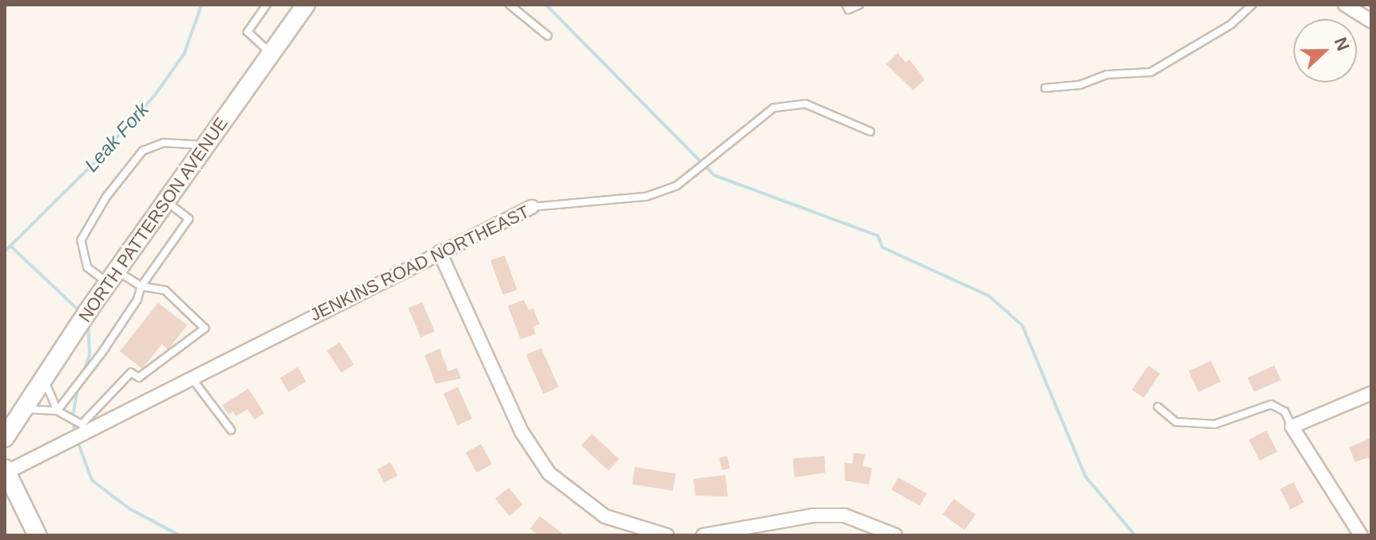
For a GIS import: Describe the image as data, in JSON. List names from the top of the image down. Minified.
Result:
{"streets":{"main road":["NORTH PATTERSON AVENUE"],"street":["JENKINS ROAD NORTHEAST"]},"water":["Leak Fork"],"north":"right"}
